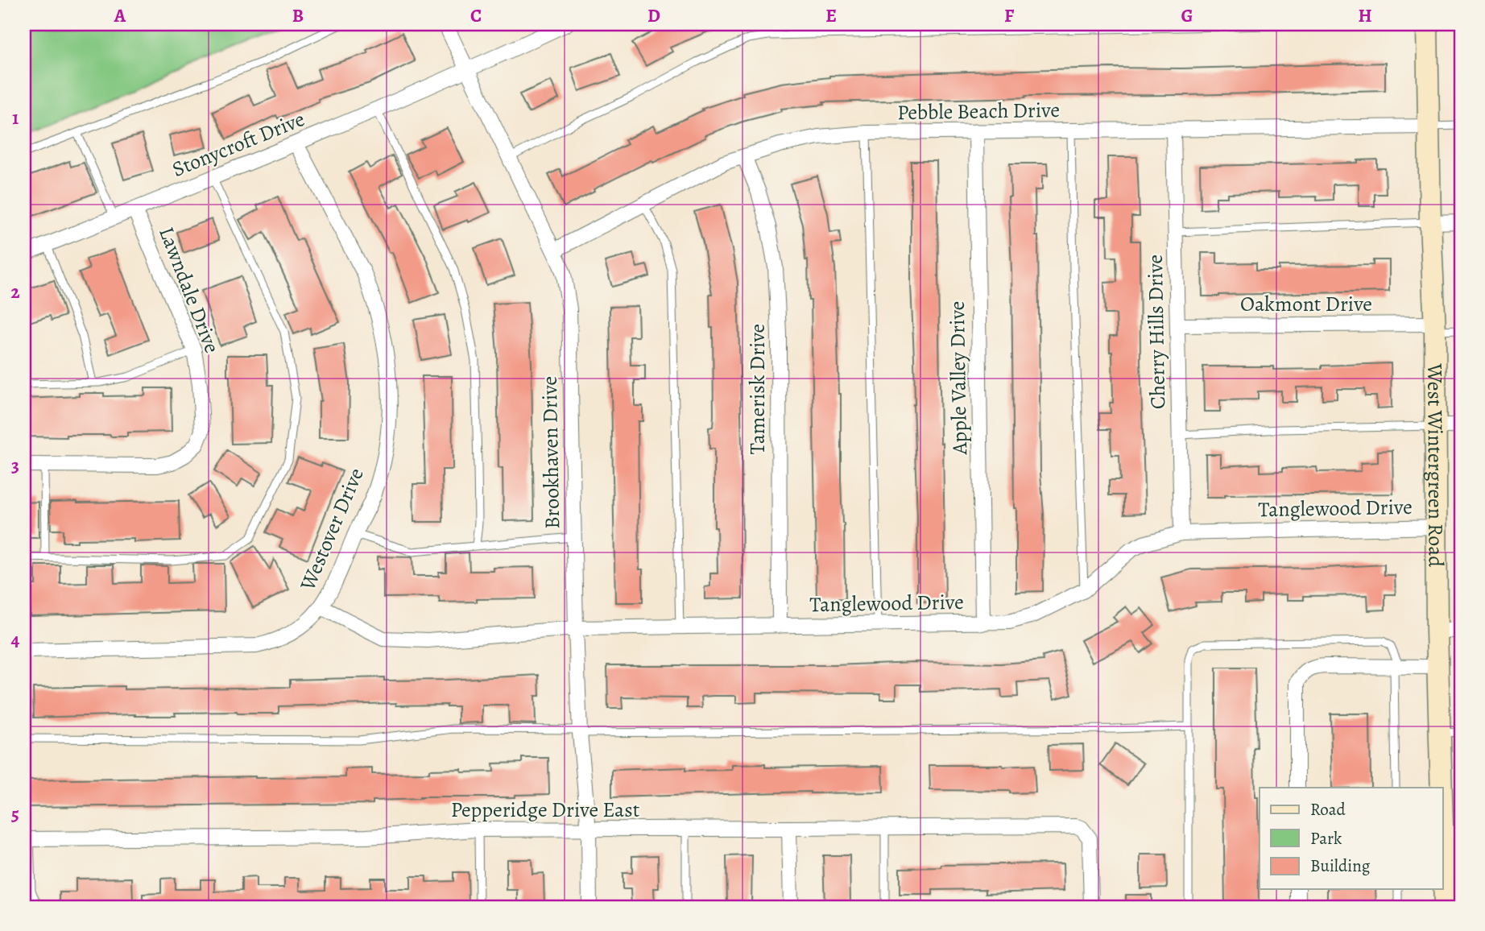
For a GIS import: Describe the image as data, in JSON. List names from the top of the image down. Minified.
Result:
{"streets":{"street":["Pebble Beach Drive","Stonycroft Drive","Lawndale Drive","Oakmont Drive","Cherry Hills Drive","Apple Valley Drive","Tamerisk Drive","Brookhaven Drive","West Wintergreen Road","Tanglewood Drive","Westover Drive","Pepperidge Drive East"]},"crossings":[["Pebble Beach Drive","Cherry Hills Drive"],["Pebble Beach Drive","Apple Valley Drive"],["Pebble Beach Drive","Tamerisk Drive"],["Pebble Beach Drive","Brookhaven Drive"],["Pebble Beach Drive","West Wintergreen Road"],["Stonycroft Drive","Lawndale Drive"],["Stonycroft Drive","Brookhaven Drive"],["Stonycroft Drive","Westover Drive"],["Oakmont Drive","Cherry Hills Drive"],["Oakmont Drive","West Wintergreen Road"],["Cherry Hills Drive","Tanglewood Drive"],["Apple Valley Drive","Tanglewood Drive"],["Tamerisk Drive","Tanglewood Drive"],["Brookhaven Drive","Tanglewood Drive"],["Brookhaven Drive","Pepperidge Drive East"],["West Wintergreen Road","Tanglewood Drive"],["Tanglewood Drive","Westover Drive"]],"legend":["Road","Park","Building"],"grid":{"columns":["A","B","C","D","E","F","G","H"],"rows":["1","2","3","4","5"]}}
